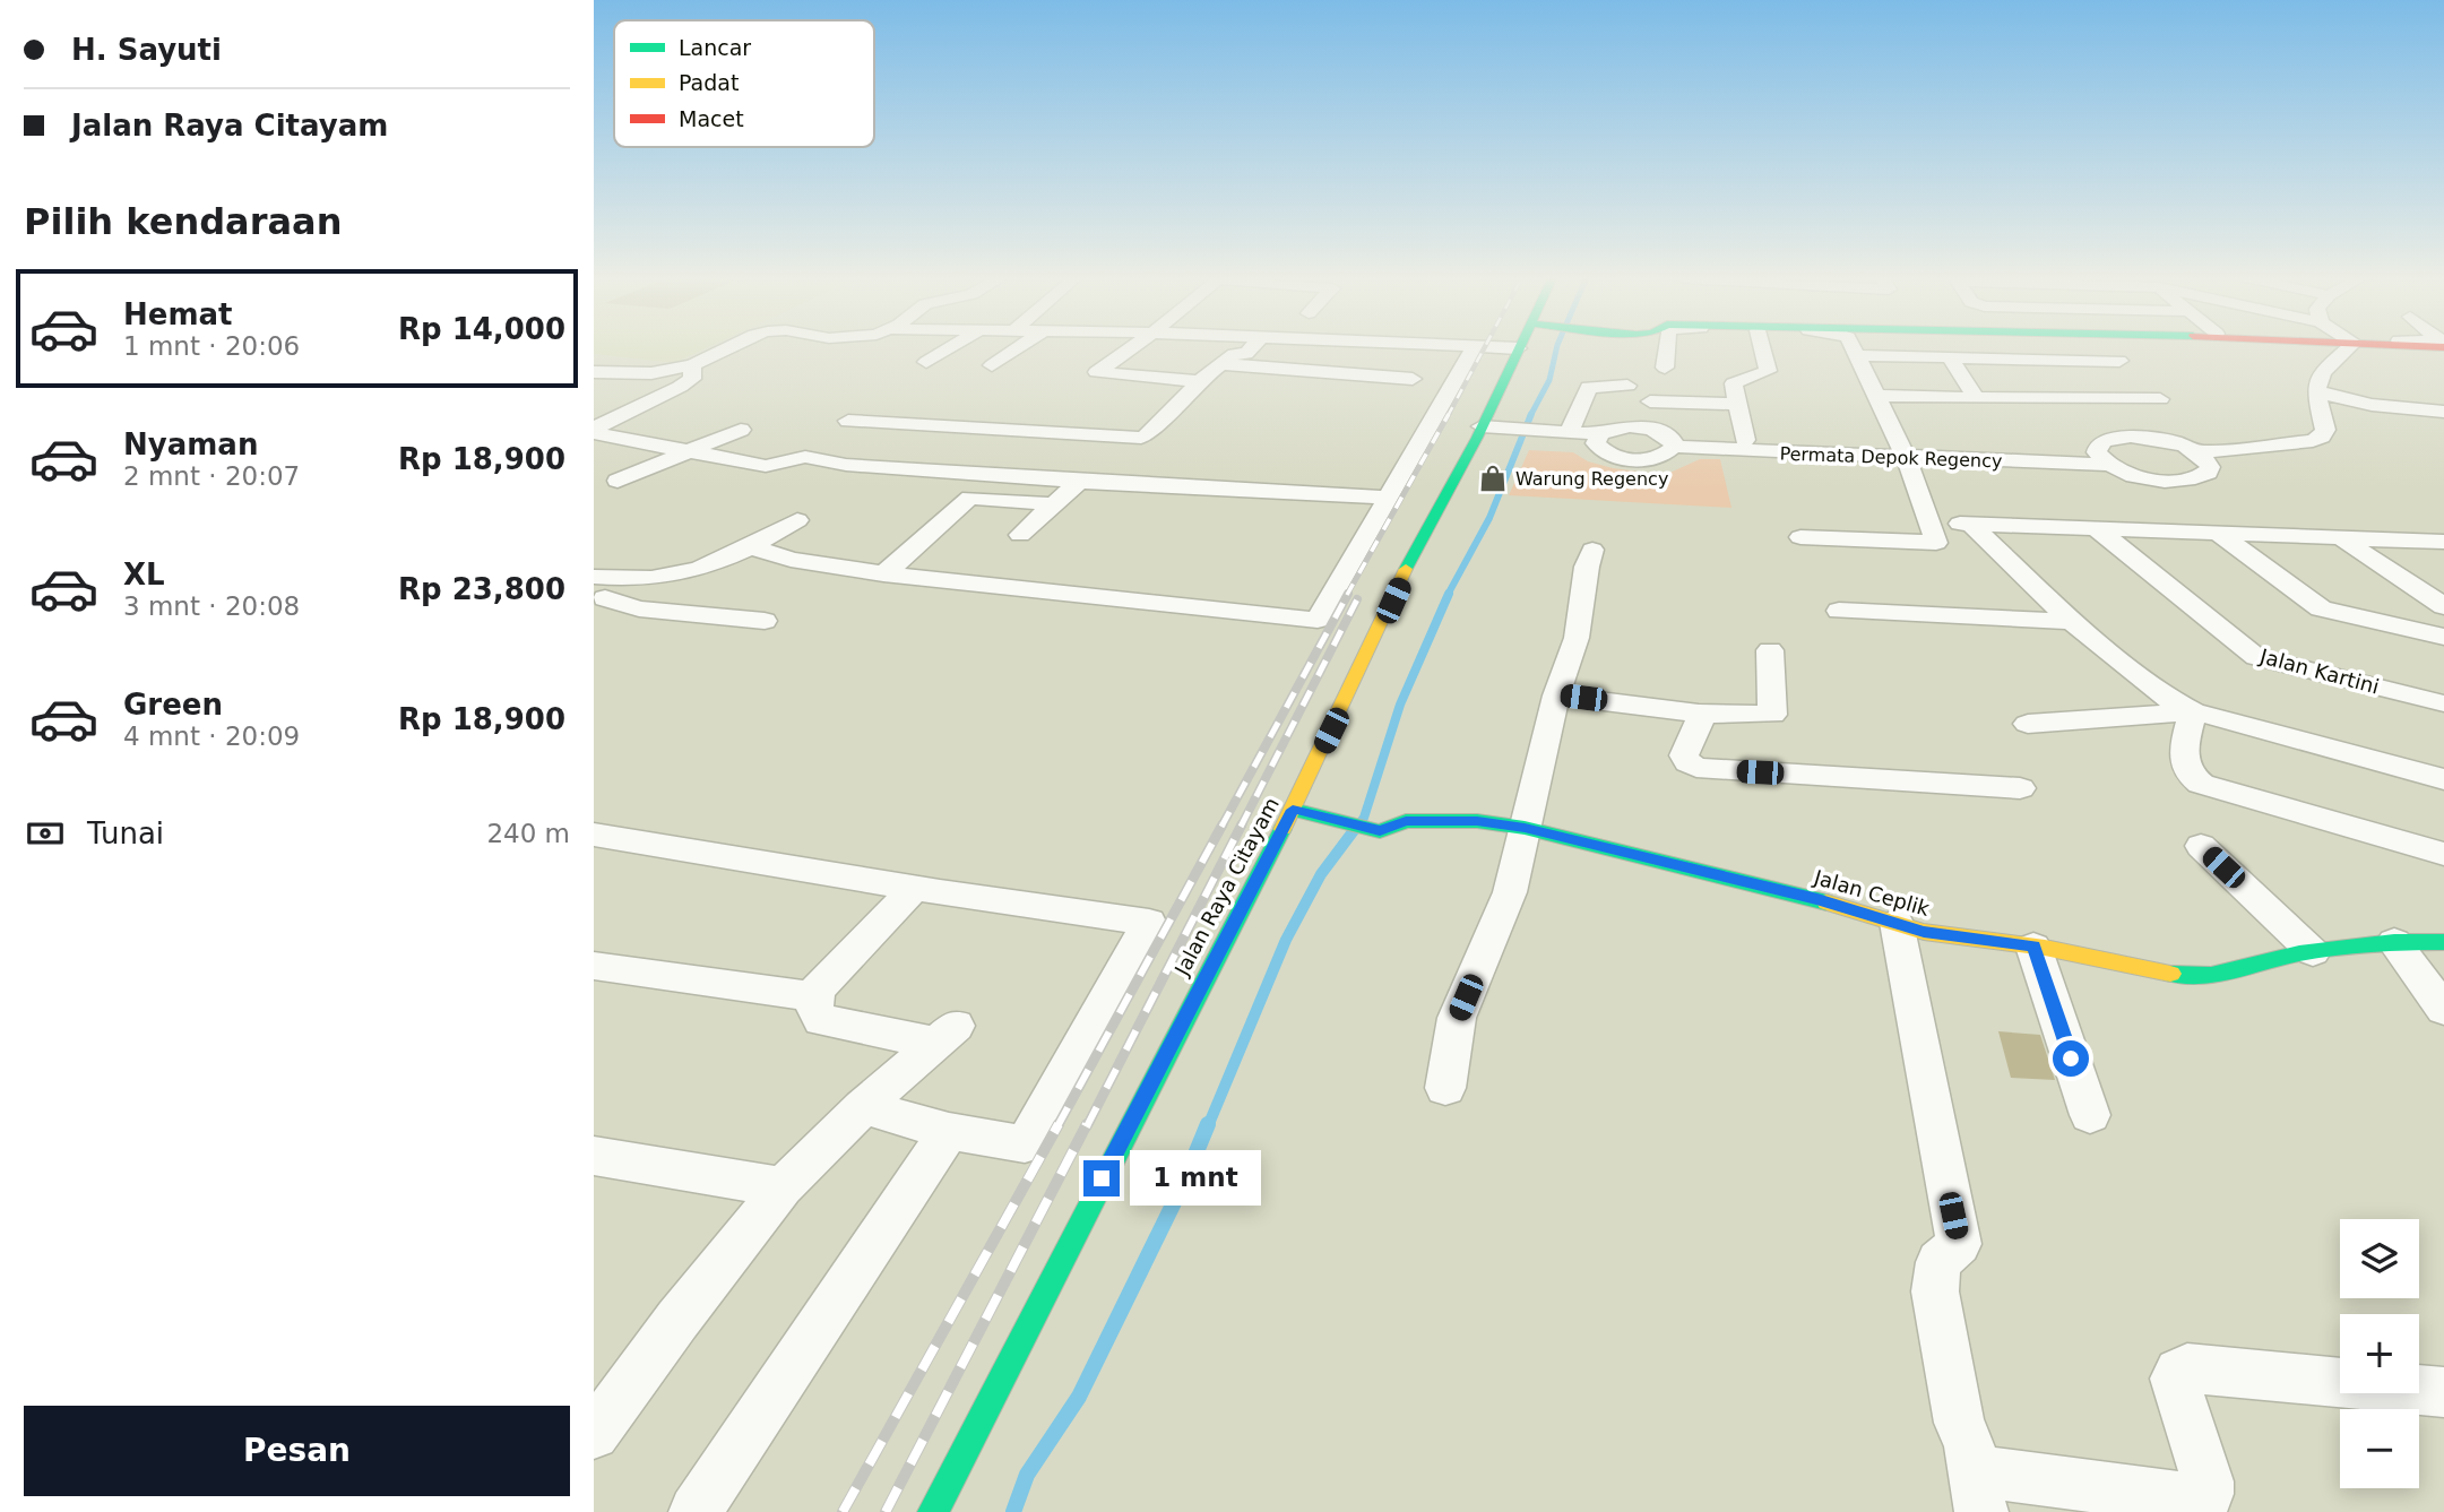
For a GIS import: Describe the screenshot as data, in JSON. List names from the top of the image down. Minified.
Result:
{"streets":{"street":["Permata Depok Regency","Jalan Kartini","Jalan Raya Citayam","Jalan Ceplik"]},"crossings":[["Jalan Raya Citayam","Jalan Ceplik"]],"places":{"shop":["Warung Regency"]},"legend":["Lancar","Padat","Macet"],"page":{"banner":["H. Sayuti","Jalan Raya Citayam"],"heading":"Pilih kendaraan","list":[{"name":"Hemat","note":"1 mnt · 20:06","value":"Rp 14,000"},{"name":"Nyaman","note":"2 mnt · 20:07","value":"Rp 18,900"},{"name":"XL","note":"3 mnt · 20:08","value":"Rp 23,800"},{"name":"Green","note":"4 mnt · 20:09","value":"Rp 18,900"}],"pay":["Tunai","240 m"],"bubble":"1 mnt","map_buttons":["+","−"],"buttons":"Pesan"}}
